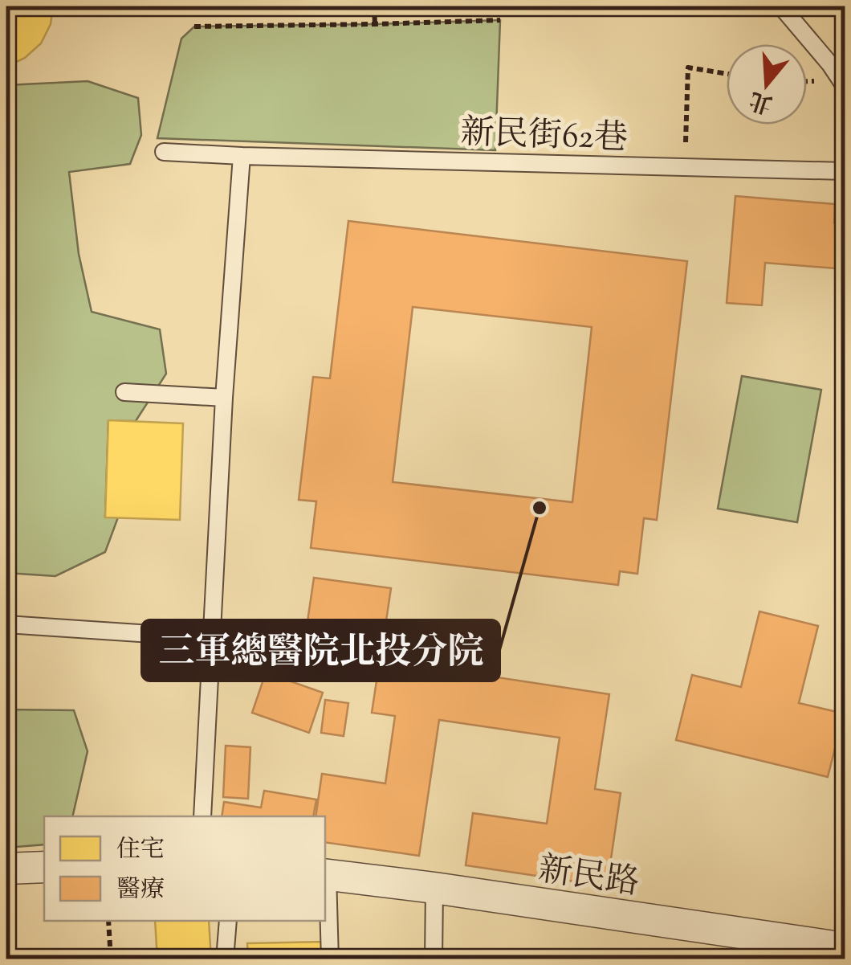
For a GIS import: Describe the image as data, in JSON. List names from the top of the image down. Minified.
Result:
{"streets":{"street":["新民路"],"lane":["新民街62巷"]},"places":["三軍總醫院北投分院"],"legend":["住宅","醫療"],"north":"bottom"}
